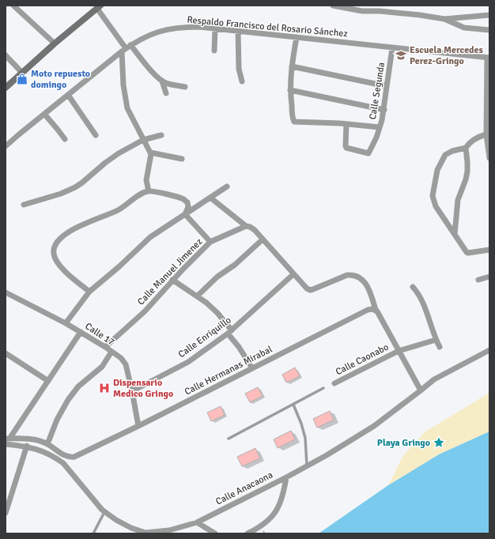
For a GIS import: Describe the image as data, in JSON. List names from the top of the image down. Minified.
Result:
{"streets":{"street":["Respaldo Francisco del Rosario Sánchez","Calle Segunda","Calle Manuel Jimenez","Calle 17","Calle Enriquillo","Calle Caonabo","Calle Hermanas Mirabal","Calle Anacaona"]},"crossings":[["Respaldo Francisco del Rosario Sánchez","Calle Segunda"],["Calle Manuel Jimenez","Calle 17"],["Calle 17","Calle Enriquillo"],["Calle 17","Calle Hermanas Mirabal"]],"places":{"school or university":["Escuela Mercedes Perez-Gringo"],"shop":["Moto repuesto domingo"],"hospital":["Dispensario Medico Gringo"],"place":["Playa Gringo"]}}
